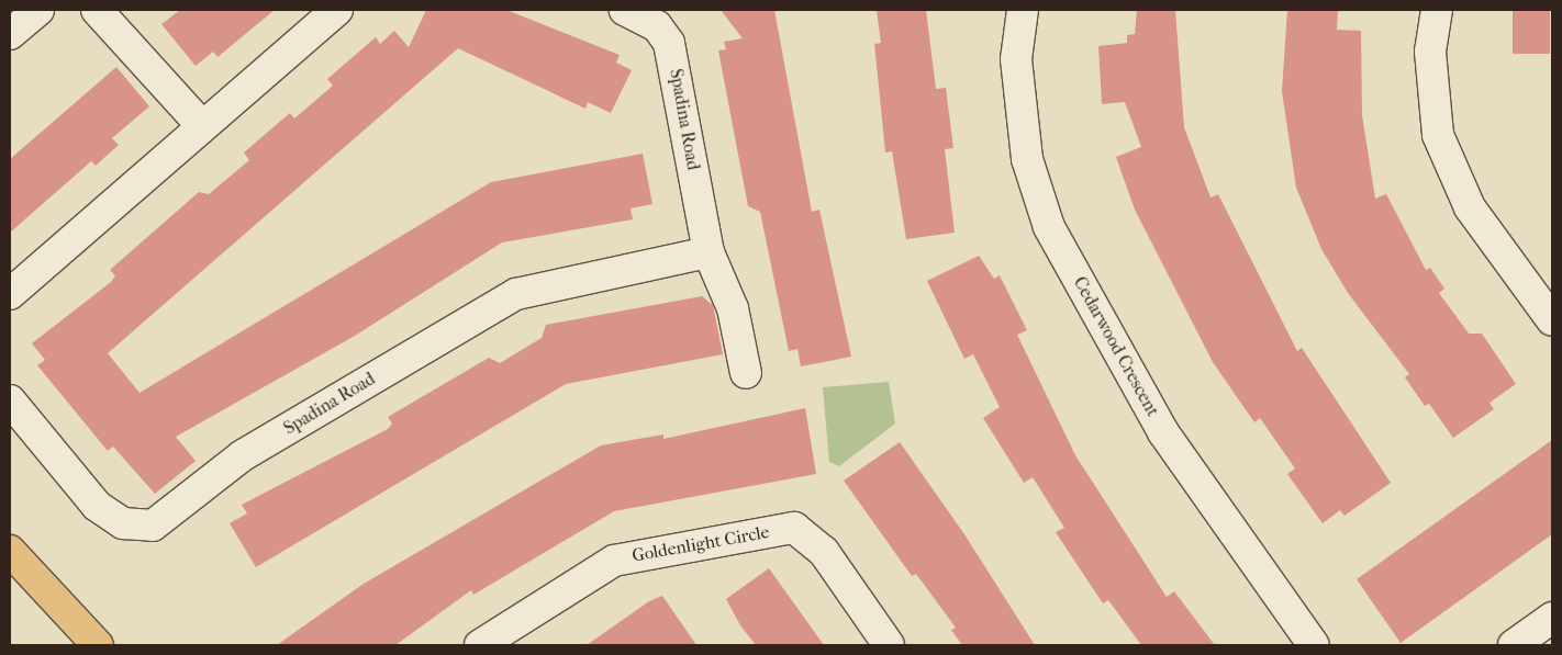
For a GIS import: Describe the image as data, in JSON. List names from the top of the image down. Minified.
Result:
{"streets":{"street":["Spadina Road","Cedarwood Crescent","Goldenlight Circle"]}}
